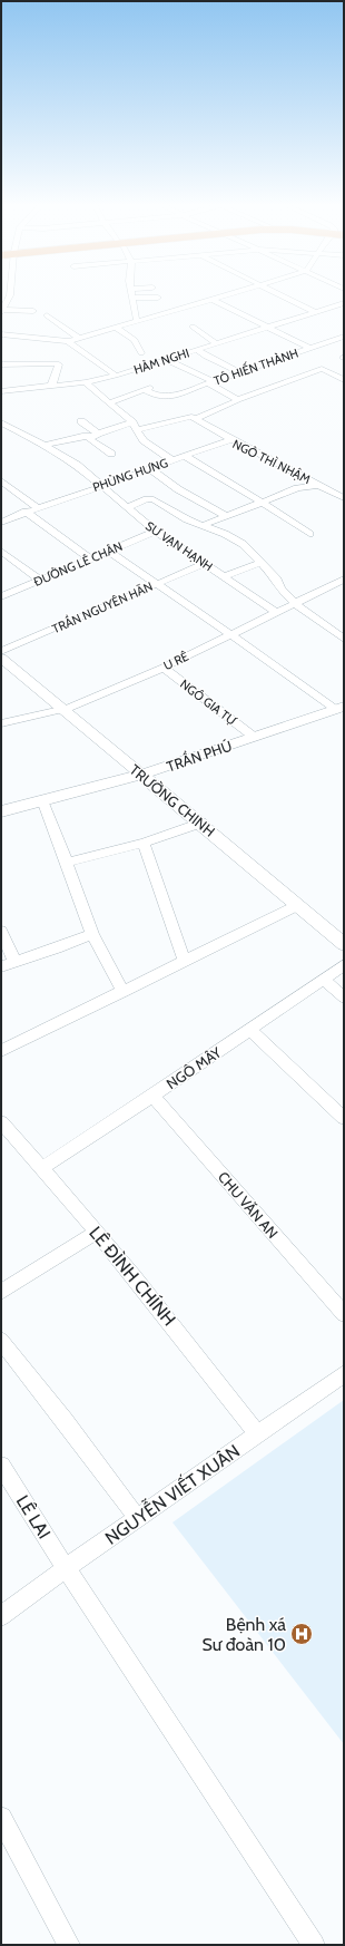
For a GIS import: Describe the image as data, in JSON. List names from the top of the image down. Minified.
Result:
{"streets":{"street":["HÀM NGHI","TÔ HIẾN THÀNH","NGÔ THÌ NHẬM","PHÙNG HƯNG","SƯ VẠN HẠNH","ĐƯỜNG LÊ CHÂN","TRẦN NGUYÊN HÃN","U RÊ","NGÔ GIA TỰ","TRẦN PHÚ","TRƯỜNG CHINH","NGÔ MÂY","CHU VĂN AN","LÊ ĐÌNH CHÍNH","NGUYỄN VIẾT XUÂN","LÊ LAI"]},"crossings":[["HÀM NGHI","PHÙNG HƯNG"],["TÔ HIẾN THÀNH","PHÙNG HƯNG"],["NGÔ THÌ NHẬM","PHÙNG HƯNG"],["PHÙNG HƯNG","SƯ VẠN HẠNH"],["SƯ VẠN HẠNH","ĐƯỜNG LÊ CHÂN"],["SƯ VẠN HẠNH","TRẦN NGUYÊN HÃN"],["SƯ VẠN HẠNH","U RÊ"],["TRẦN NGUYÊN HÃN","TRƯỜNG CHINH"],["U RÊ","NGÔ GIA TỰ"],["U RÊ","TRƯỜNG CHINH"],["NGÔ GIA TỰ","TRẦN PHÚ"],["TRẦN PHÚ","TRƯỜNG CHINH"],["NGÔ MÂY","CHU VĂN AN"],["NGÔ MÂY","LÊ ĐÌNH CHÍNH"],["LÊ ĐÌNH CHÍNH","NGUYỄN VIẾT XUÂN"],["NGUYỄN VIẾT XUÂN","LÊ LAI"]],"places":{"hospital":["Bệnh xá Sư đoàn 10"]}}
